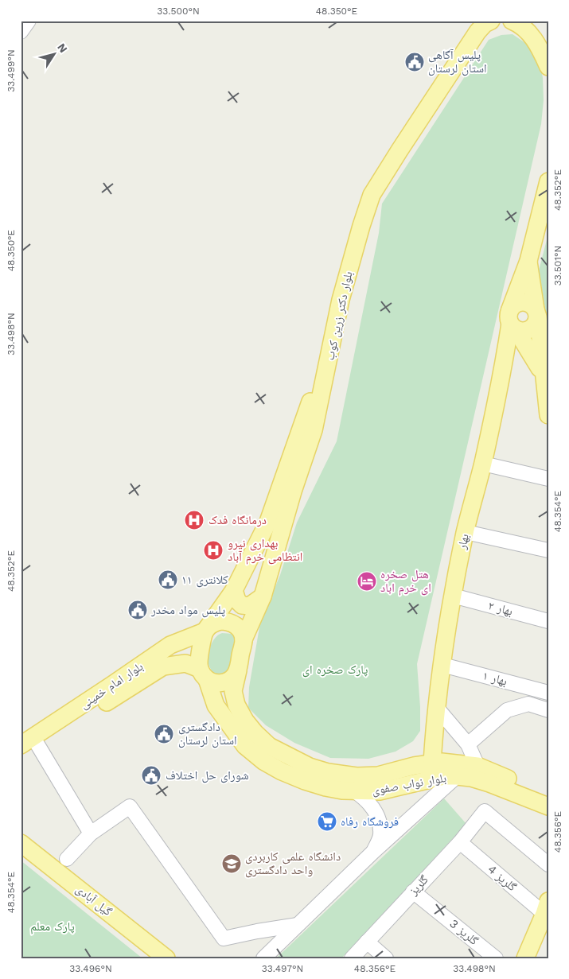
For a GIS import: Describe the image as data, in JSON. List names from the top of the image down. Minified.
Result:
{"streets":{"main road":["بلوار دکتر زرین کوب","بهار","بلوار امام خمینی","بلوار نواب صفوی","گیل آبادی"],"street":["بهار ۲","بهار ۱","گلریز 4","گلریز","گلریز 3"]},"crossings":[["بلوار دکتر زرین کوب","بلوار امام خمینی"],["بلوار دکتر زرین کوب","بلوار نواب صفوی"],["بهار","بهار ۲"],["بهار","بهار ۱"],["بهار","بلوار نواب صفوی"],["بلوار امام خمینی","بلوار نواب صفوی"],["گلریز 4","گلریز"],["گلریز","گلریز 3"]],"parks":["پارک صخره ای","پارک معلم"],"places":{"public building":["پلیس آگاهی استان لرستان","کلانتری ۱۱","پلیس مواد مخدر","دادگستری استان لرستان","شورای حل اختلاف"],"hospital":["درمانگاه فدک","بهداری نیرو انتظامی خرم آباد"],"hotel":["هتل صخره ای خرم اباد"],"supermarket":["فروشگاه رفاه"],"school or university":["دانشگاه علمی کاربردی واحد دادگستری"]},"north":"top right","coordinates":["33.500°N","48.350°E","33.499°N","48.352°E","33.501°N","33.498°N","48.354°E","48.356°E","33.496°N","33.497°N"]}
